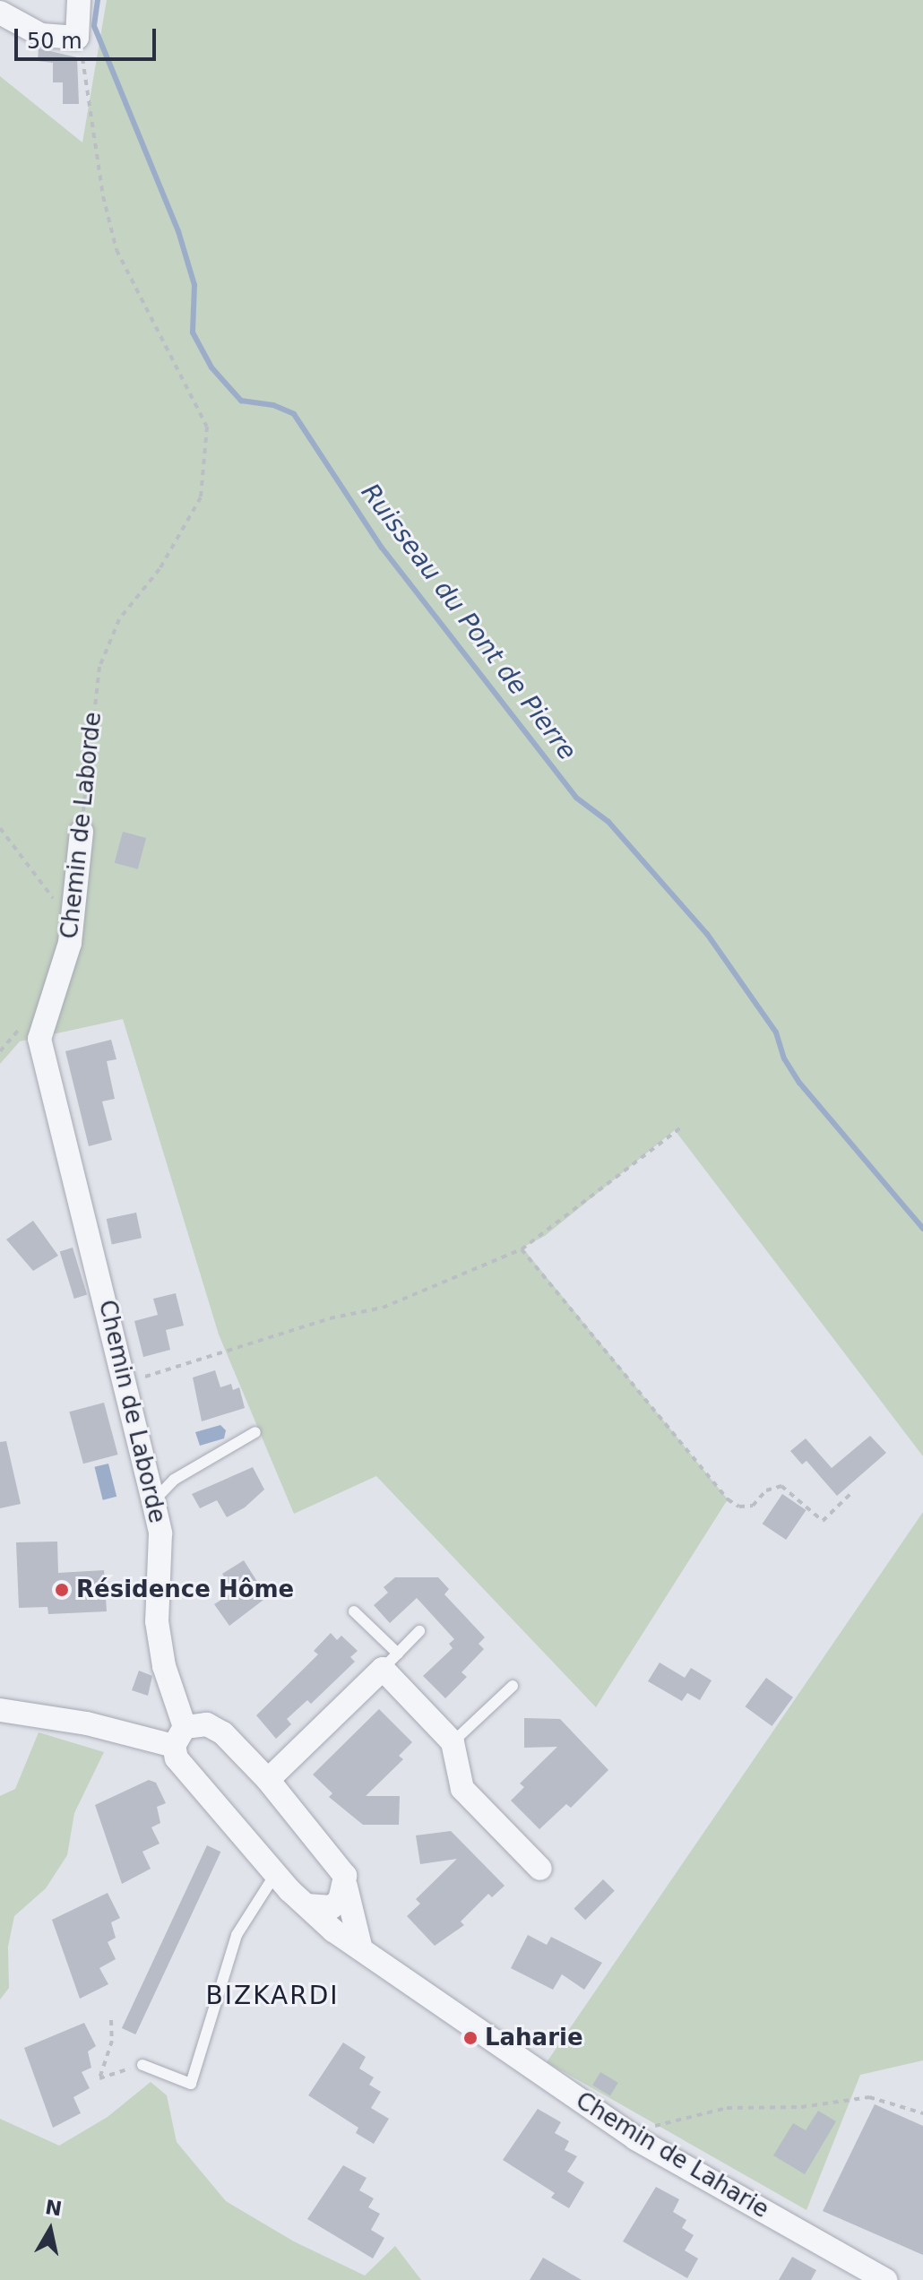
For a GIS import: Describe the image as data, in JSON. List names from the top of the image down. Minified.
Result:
{"streets":{"street":["Chemin de Laborde","Chemin de Laharie"]},"crossings":[["Chemin de Laborde","Chemin de Laharie"]],"districts":["BIZKARDI"],"water":["Ruisseau du Pont de Pierre"],"places":["Résidence Hôme","Laharie"],"scale_bar":"50 m","north":"top"}
